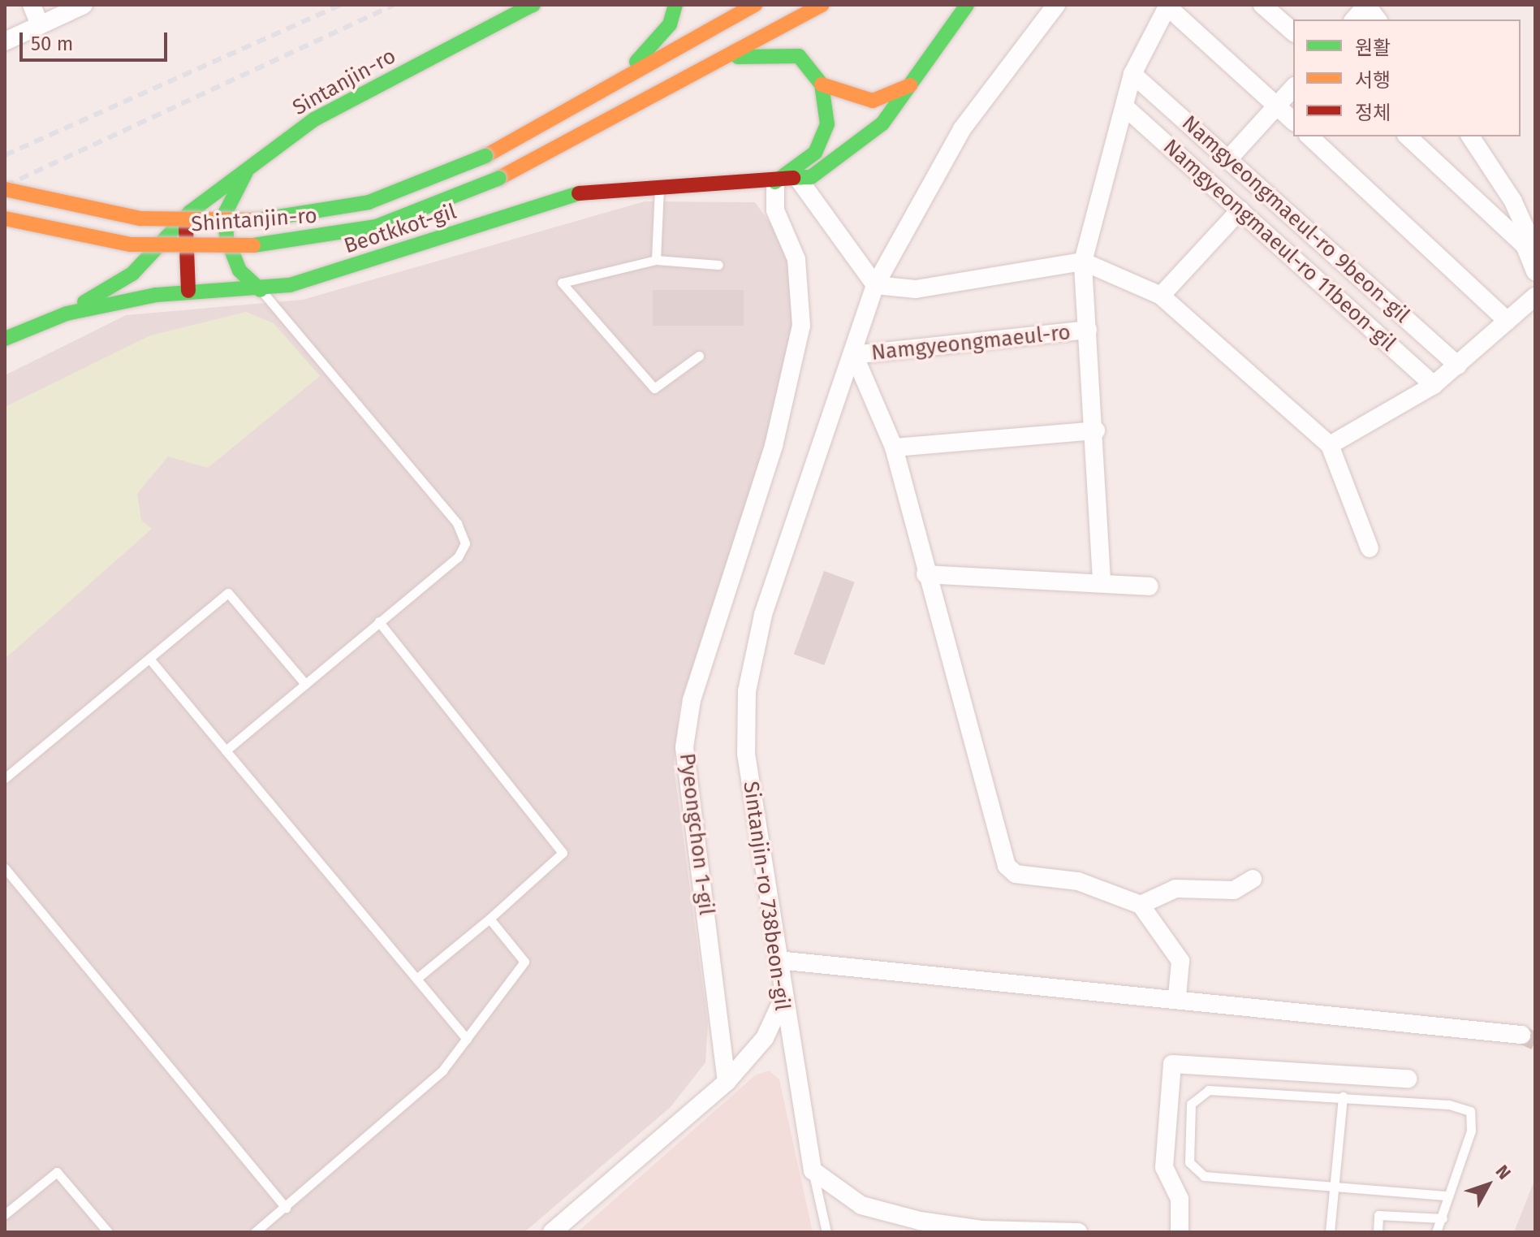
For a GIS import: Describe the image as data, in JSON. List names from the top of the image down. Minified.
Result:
{"streets":{"main road":["Sintanjin-ro","Shintanjin-ro","Beotkkot-gil"],"street":["Namgyeongmaeul-ro 9beon-gil","Namgyeongmaeul-ro 11beon-gil","Namgyeongmaeul-ro","Pyeongchon 1-gil","Sintanjin-ro 738beon-gil"]},"crossings":[["Sintanjin-ro","Beotkkot-gil"],["Namgyeongmaeul-ro 9beon-gil","Namgyeongmaeul-ro"],["Beotkkot-gil","Pyeongchon 1-gil"],["Namgyeongmaeul-ro 11beon-gil","Namgyeongmaeul-ro"],["Namgyeongmaeul-ro","Sintanjin-ro 738beon-gil"]],"legend":["원활","서행","정체"],"scale_bar":"50 m","north":"top right"}
